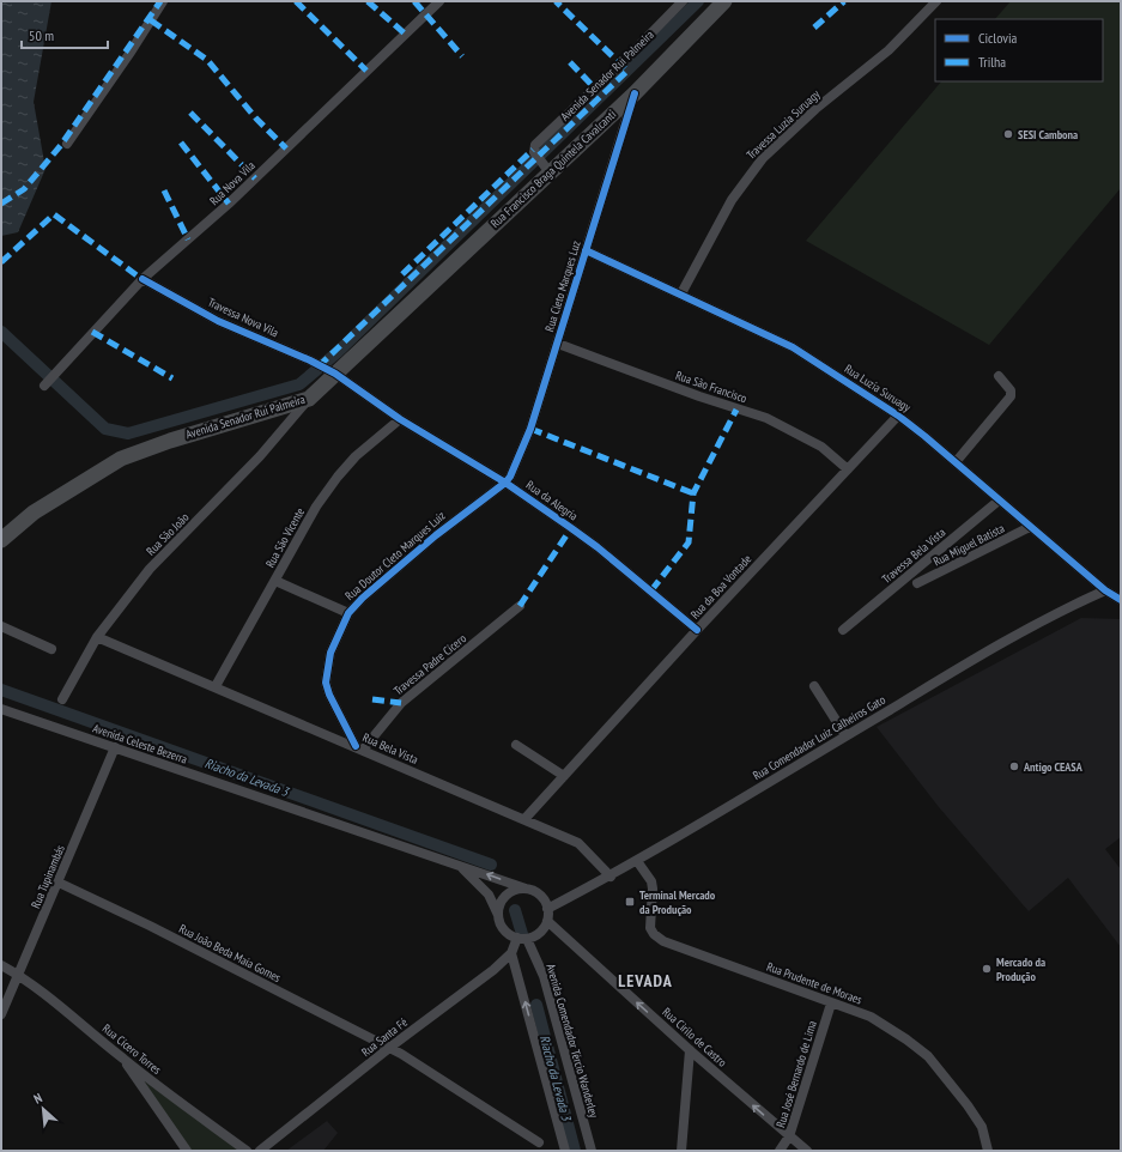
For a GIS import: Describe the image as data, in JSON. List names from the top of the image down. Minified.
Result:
{"streets":{"main road":["Avenida Senador Rui Palmeira","Rua Francisco Braga Quintela Cavalcanti"],"street":["Travessa Luzia Suruagy","Rua Nova Vila","Rua Cleto Marques Luz","Travessa Nova Vila","Rua São Francisco","Rua Luzia Suruagy","Rua da Alegria","Rua São João","Rua São Vicente","Rua Miguel Batista","Rua Doutor Cleto Marques Luiz","Travessa Bela Vista","Rua da Boa Vontade","Travessa Padre Cícero","Rua Comendador Luiz Calheiros Gato","Avenida Celeste Bezerra","Rua Bela Vista","Rua Tupinambás","Rua João Beda Maia Gomes","Rua Prudente de Moraes","Rua Santa Fé","Rua Cirilo de Castro","Avenida Comendador Tércio Wanderley","Rua Cícero Torres","Rua José Bernardo de Lima"]},"crossings":[["Avenida Senador Rui Palmeira","Rua Francisco Braga Quintela Cavalcanti"],["Avenida Senador Rui Palmeira","Travessa Nova Vila"],["Avenida Senador Rui Palmeira","Rua da Alegria"],["Avenida Senador Rui Palmeira","Rua São João"],["Travessa Luzia Suruagy","Rua Luzia Suruagy"],["Rua Francisco Braga Quintela Cavalcanti","Rua Cleto Marques Luz"],["Rua Nova Vila","Travessa Nova Vila"],["Rua Cleto Marques Luz","Rua São Francisco"],["Rua Cleto Marques Luz","Rua Luzia Suruagy"],["Rua Cleto Marques Luz","Rua da Alegria"],["Rua Cleto Marques Luz","Rua Doutor Cleto Marques Luiz"],["Travessa Nova Vila","Rua da Alegria"],["Rua São Francisco","Rua da Boa Vontade"],["Rua Luzia Suruagy","Rua Miguel Batista"],["Rua Luzia Suruagy","Travessa Bela Vista"],["Rua Luzia Suruagy","Rua da Boa Vontade"],["Rua Luzia Suruagy","Rua Comendador Luiz Calheiros Gato"],["Rua da Alegria","Rua São Vicente"],["Rua da Alegria","Rua Doutor Cleto Marques Luiz"],["Rua da Alegria","Rua da Boa Vontade"],["Rua São João","Rua Bela Vista"],["Rua São Vicente","Rua Bela Vista"],["Rua Doutor Cleto Marques Luiz","Travessa Padre Cícero"],["Rua Doutor Cleto Marques Luiz","Rua Bela Vista"],["Rua da Boa Vontade","Rua Bela Vista"],["Travessa Padre Cícero","Rua Bela Vista"],["Rua Comendador Luiz Calheiros Gato","Avenida Celeste Bezerra"],["Rua Comendador Luiz Calheiros Gato","Rua Bela Vista"],["Rua Comendador Luiz Calheiros Gato","Rua Prudente de Moraes"],["Rua Comendador Luiz Calheiros Gato","Rua Santa Fé"],["Rua Comendador Luiz Calheiros Gato","Rua Cirilo de Castro"],["Rua Comendador Luiz Calheiros Gato","Avenida Comendador Tércio Wanderley"],["Avenida Celeste Bezerra","Rua Tupinambás"],["Avenida Celeste Bezerra","Rua Santa Fé"],["Avenida Celeste Bezerra","Rua Cirilo de Castro"],["Avenida Celeste Bezerra","Avenida Comendador Tércio Wanderley"],["Rua Tupinambás","Rua João Beda Maia Gomes"],["Rua Tupinambás","Rua Cícero Torres"],["Rua João Beda Maia Gomes","Rua Santa Fé"],["Rua Prudente de Moraes","Rua José Bernardo de Lima"],["Rua Santa Fé","Rua Cirilo de Castro"],["Rua Santa Fé","Avenida Comendador Tércio Wanderley"],["Rua Cirilo de Castro","Avenida Comendador Tércio Wanderley"],["Rua Cirilo de Castro","Rua José Bernardo de Lima"]],"one_way":["Rua Cirilo de Castro"],"districts":["LEVADA"],"water":["Riacho da Levada 3"],"places":{"other":["SESI Cambona","Antigo CEASA","Mercado da Produção"],"transit":["Terminal Mercado da Produção"]},"legend":["Ciclovia","Trilha"],"scale_bar":"50 m","north":"top left"}
